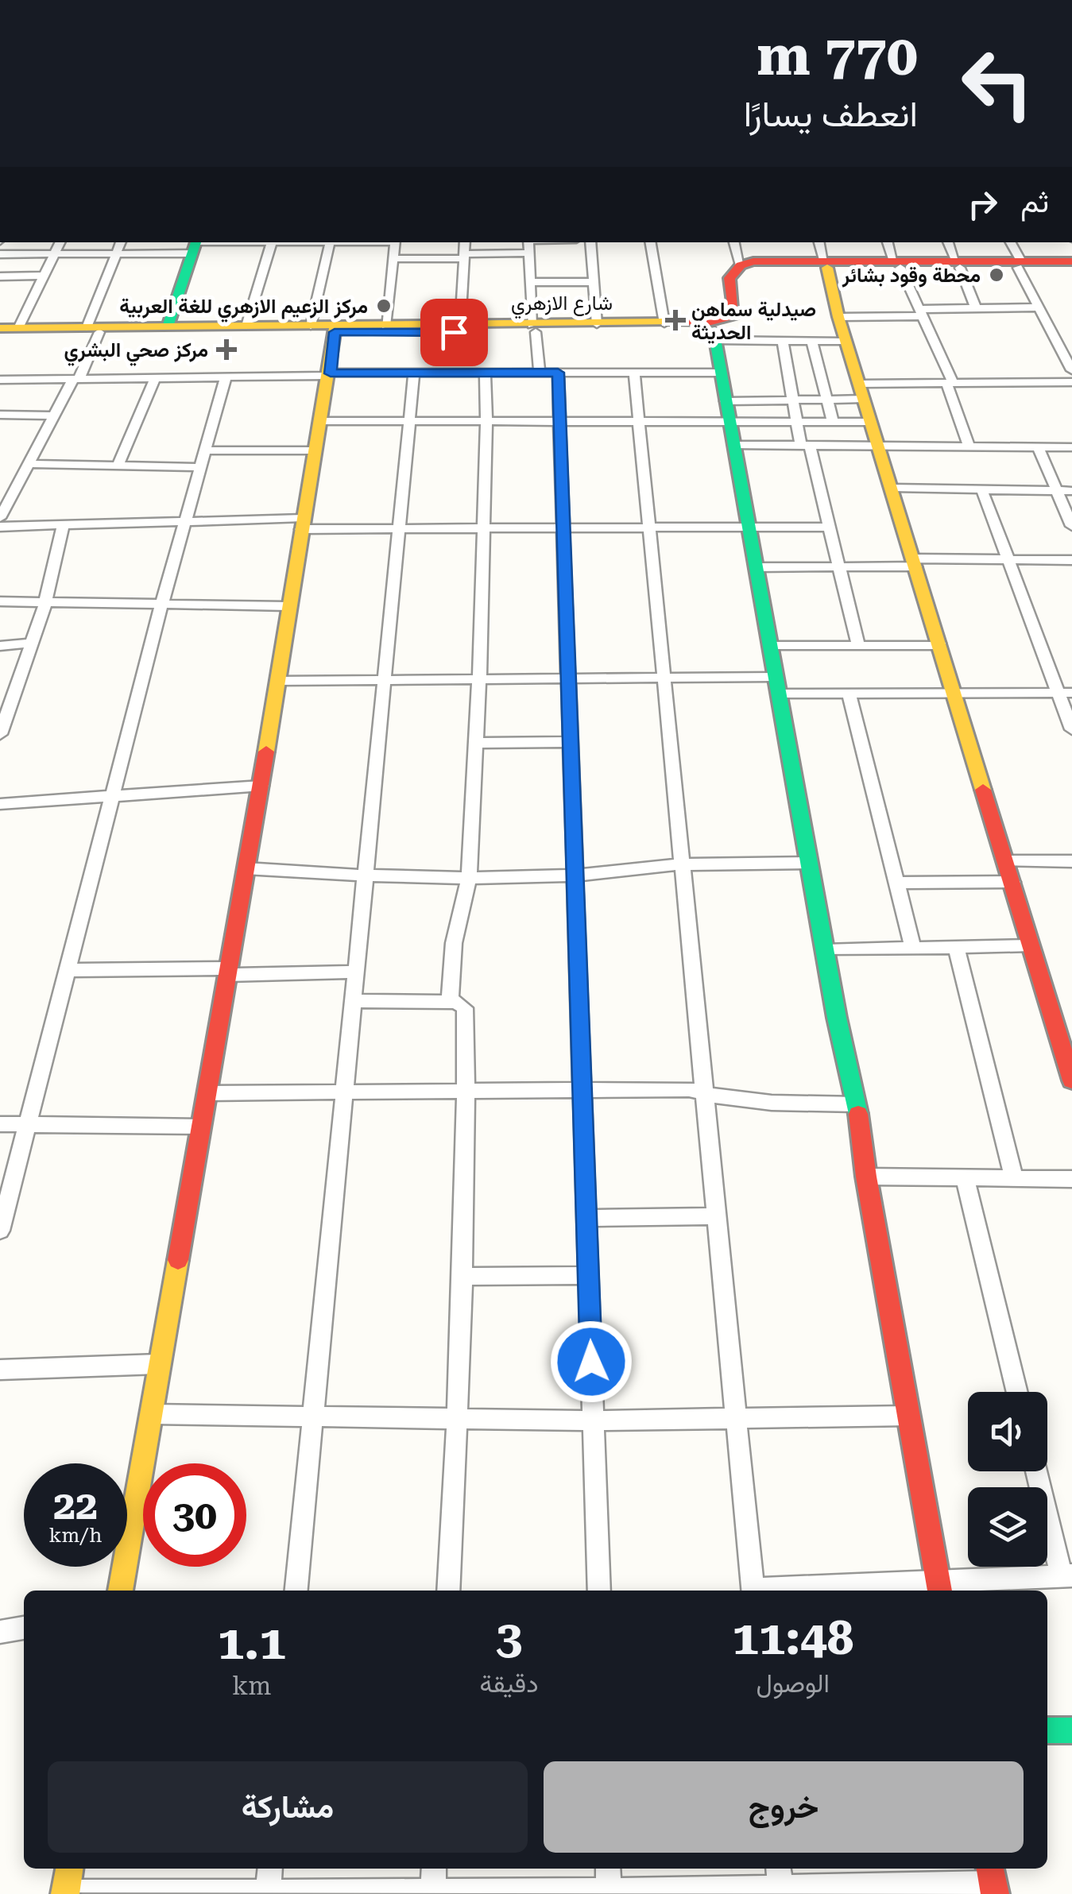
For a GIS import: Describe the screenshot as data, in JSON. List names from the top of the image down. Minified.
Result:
{"streets":{"street":["شارع الازهري"]},"places":{"other":["محطة وقود بشائر","مركز الزعيم الازهري للغة العربية"],"health":["صيدلية سماهن الحديثة","مركز صحي البشري"]},"page":{"turn":["770 m","انعطف يسارًا"],"then":"ثم","speed":"22 km/h","limit":"30","eta":["11:48","الوصول","3","دقيقة","1.1","km"],"buttons":["خروج","مشاركة"]}}
